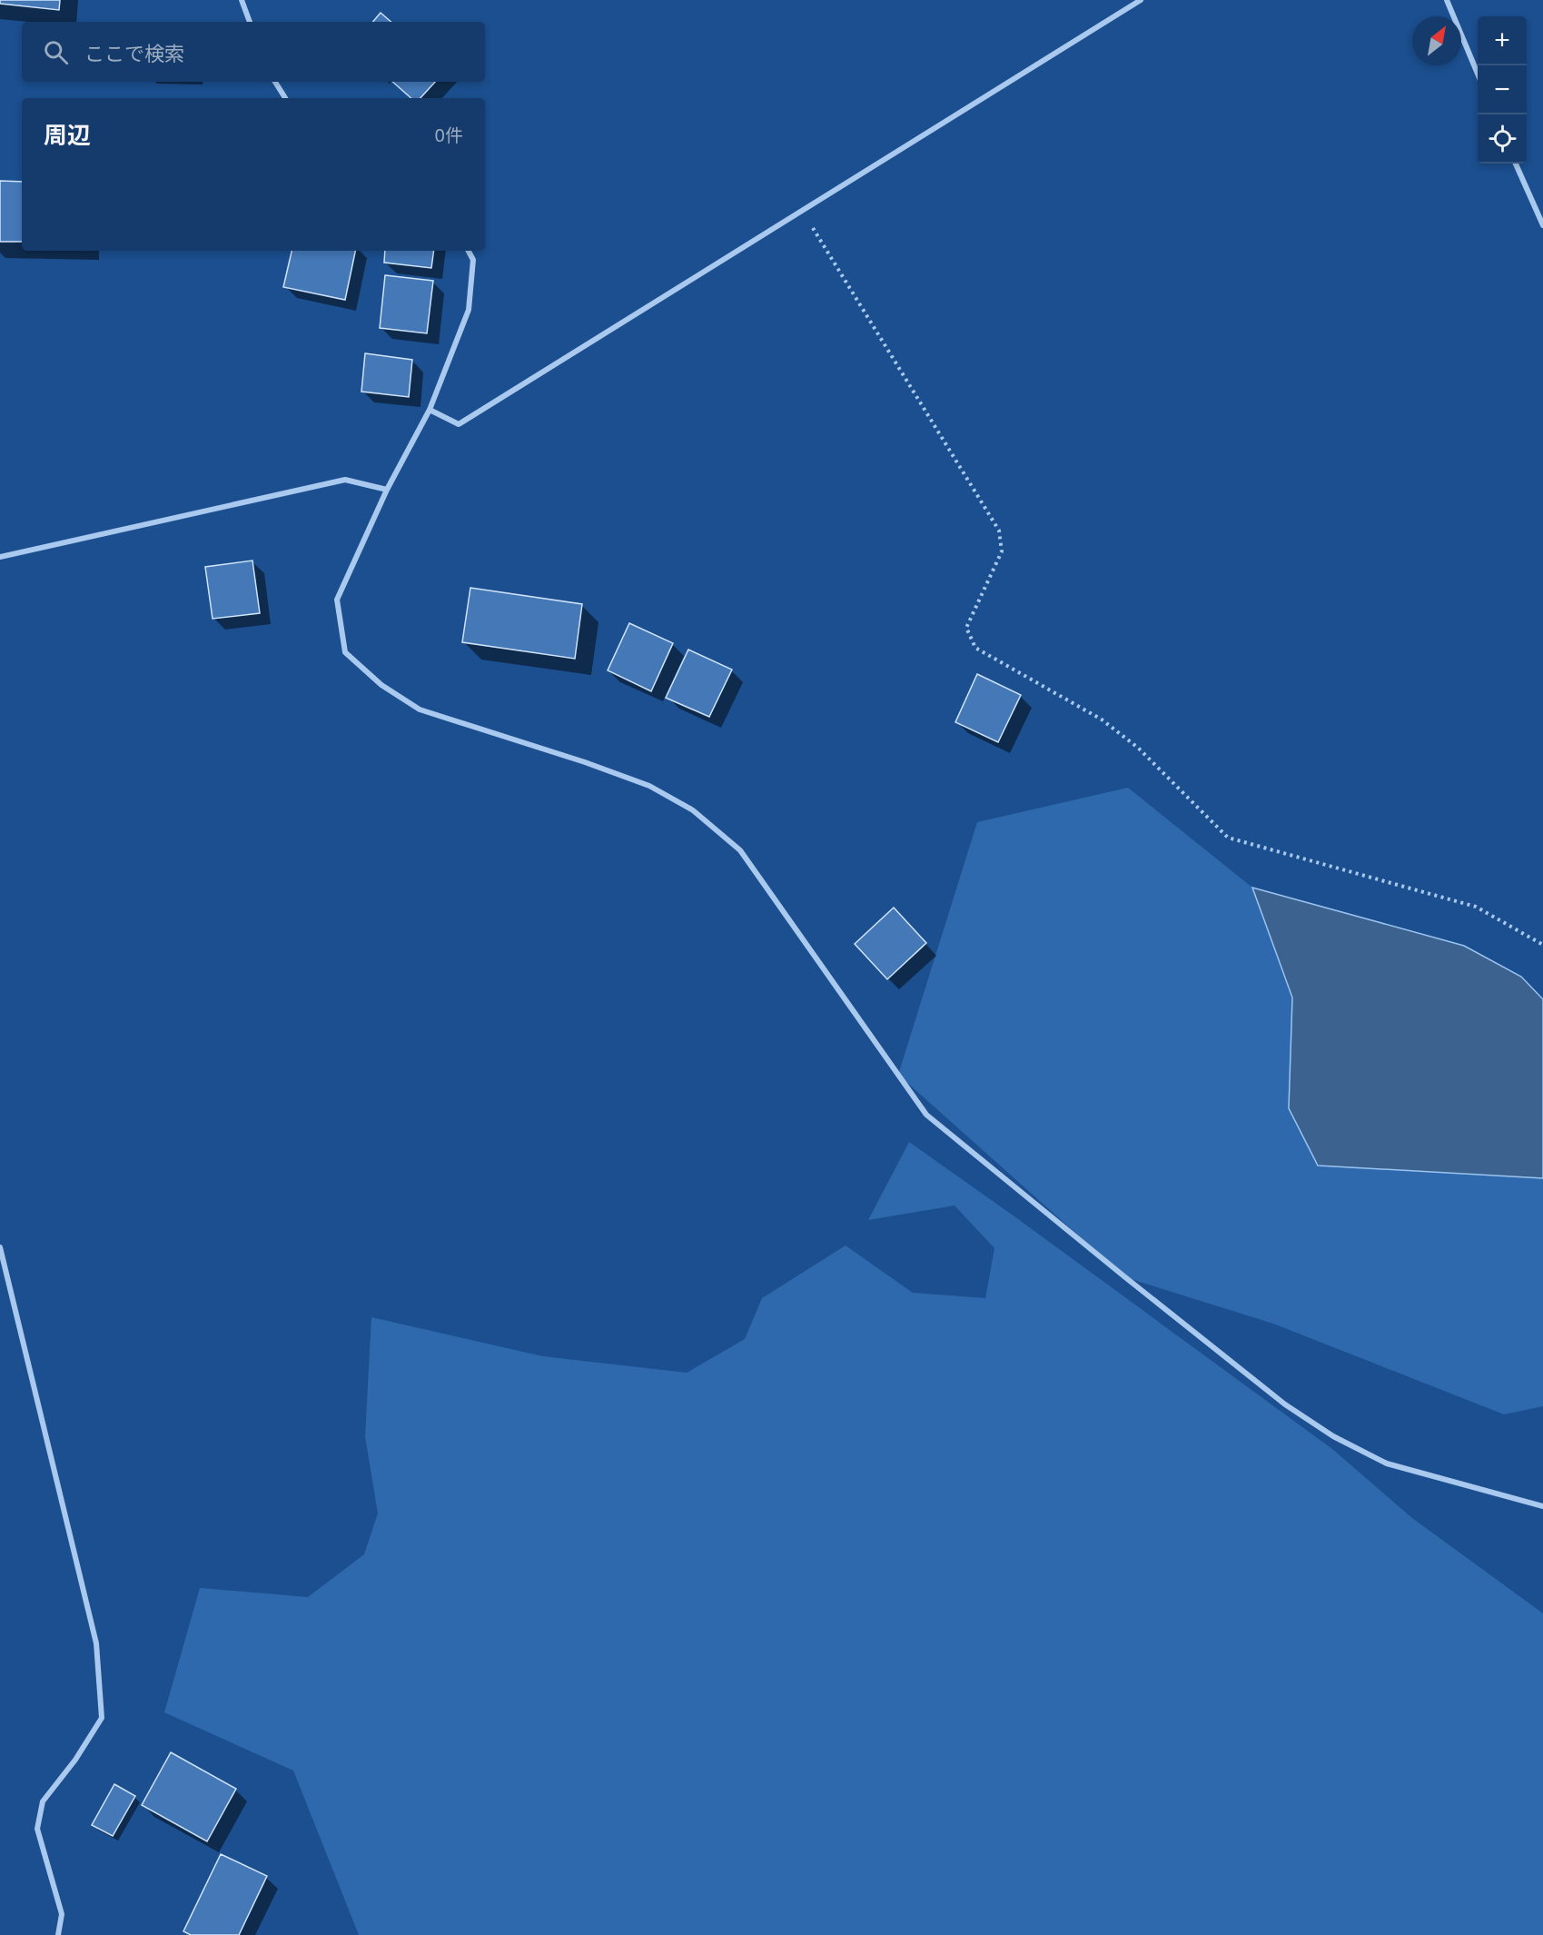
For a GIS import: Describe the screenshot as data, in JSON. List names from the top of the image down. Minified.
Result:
{"north":"top right","page":{"map_buttons":["+","−"],"search":"ここで検索","heading":["周辺","0件"]}}
